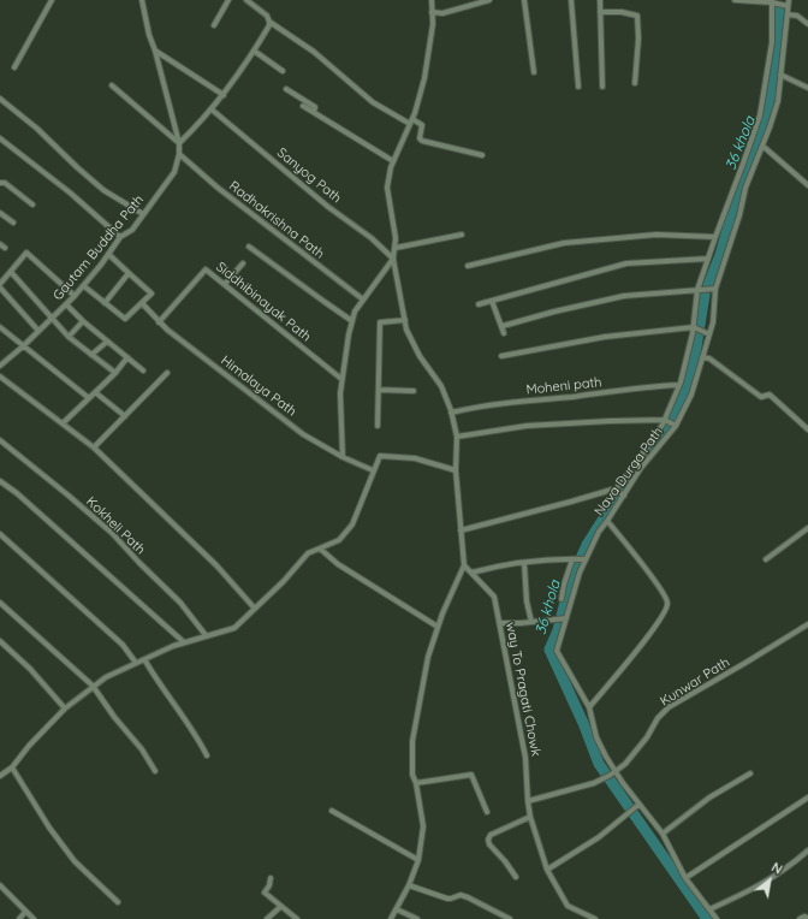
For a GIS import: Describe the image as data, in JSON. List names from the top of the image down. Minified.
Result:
{"streets":{"street":["Sanyog Path","Radhakrishna Path","Gautam Buddha Path","Siddhibinayak Path","Himalaya Path","Moheni path","Nava Durga Path","Kokheli Path","Kunwar Path","way To Pragati Chowk"]},"crossings":[["Radhakrishna Path","Gautam Buddha Path"],["Siddhibinayak Path","Himalaya Path"],["Nava Durga Path","Kunwar Path"],["Kunwar Path","way To Pragati Chowk"]],"water":["36 khola"],"north":"top right"}
